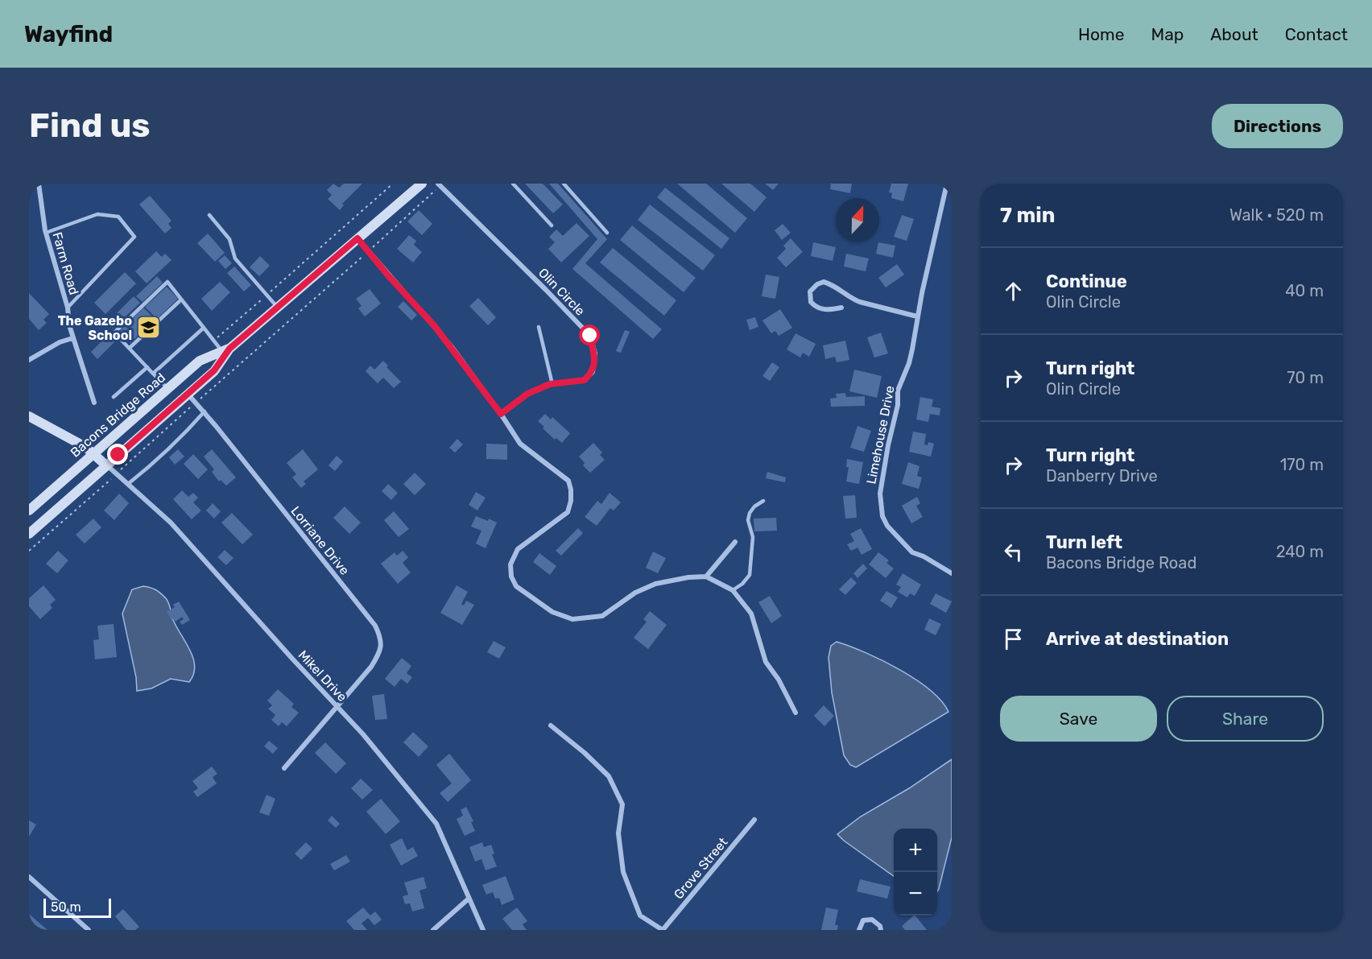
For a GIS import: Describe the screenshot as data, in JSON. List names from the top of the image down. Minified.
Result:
{"streets":{"main road":["Bacons Bridge Road"],"street":["Farm Road","Olin Circle","Limehouse Drive","Lorriane Drive","Mikel Drive","Grove Street"]},"crossings":[["Bacons Bridge Road","Lorriane Drive"],["Bacons Bridge Road","Mikel Drive"],["Lorriane Drive","Mikel Drive"]],"places":{"school or university":["The Gazebo School"]},"scale_bar":"50 m","north":"top","page":{"header":"Wayfind","nav":["Home","Map","About","Contact"],"buttons":["Directions",["Save","Share"]],"title":"Find us","heading":["7 min","Walk · 520 m"],"list":[["Continue","Olin Circle","40 m"],["Turn right","Olin Circle","70 m"],["Turn right","Danberry Drive","170 m"],["Turn left","Bacons Bridge Road","240 m"],"Arrive at destination"],"map_buttons":["+","−"],"scale":"50 m"}}
